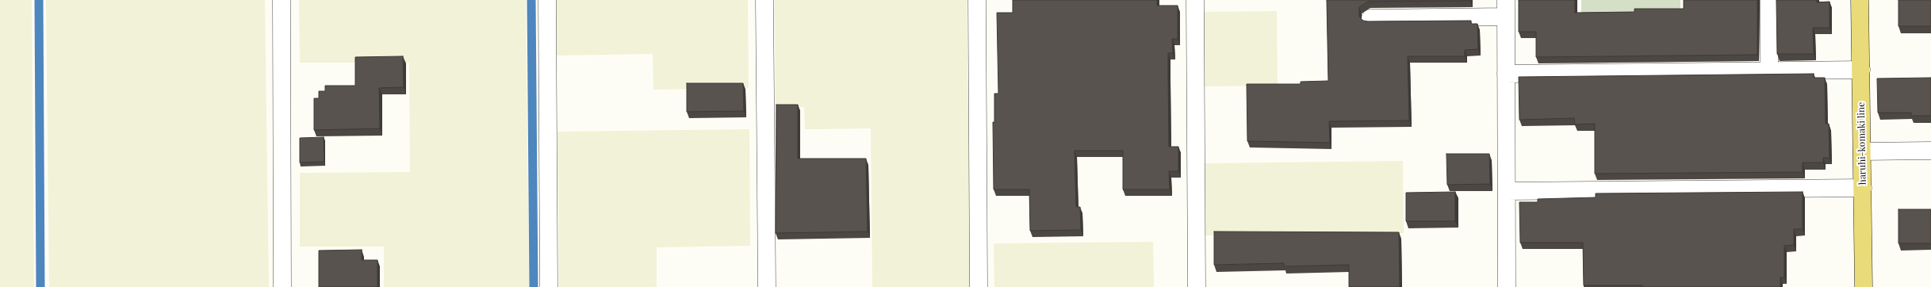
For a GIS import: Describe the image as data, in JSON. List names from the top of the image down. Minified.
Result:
{"streets":{"main road":["haruhi-komaki line"]}}
